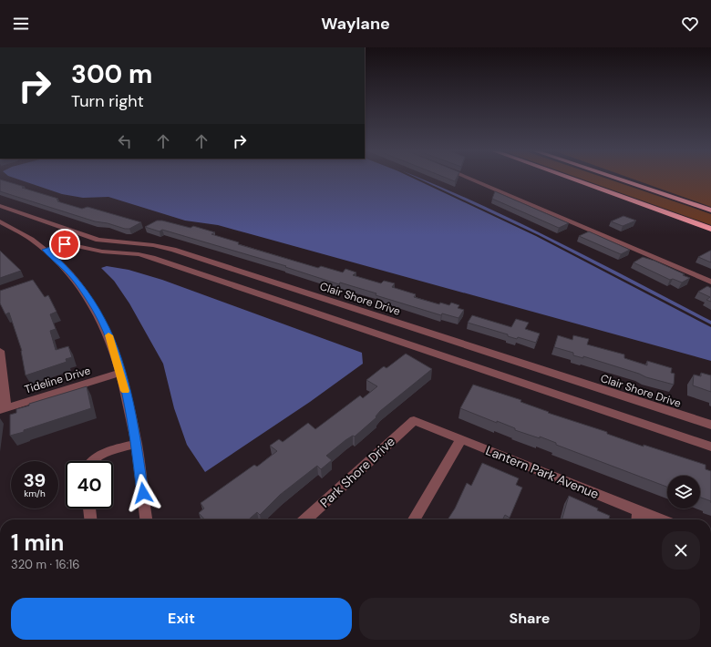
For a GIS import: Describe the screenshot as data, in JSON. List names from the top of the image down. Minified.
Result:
{"streets":{"street":["Clair Shore Drive","Tideline Drive","Park Shore Drive","Lantern Park Avenue"]},"crossings":[["Park Shore Drive","Lantern Park Avenue"]],"page":{"header":"Waylane","turn":["300 m","Turn right"],"speed":"39 km/h","limit":"40","heading":["1 min","320 m · 16:16"],"buttons":["Exit","Share"]}}
